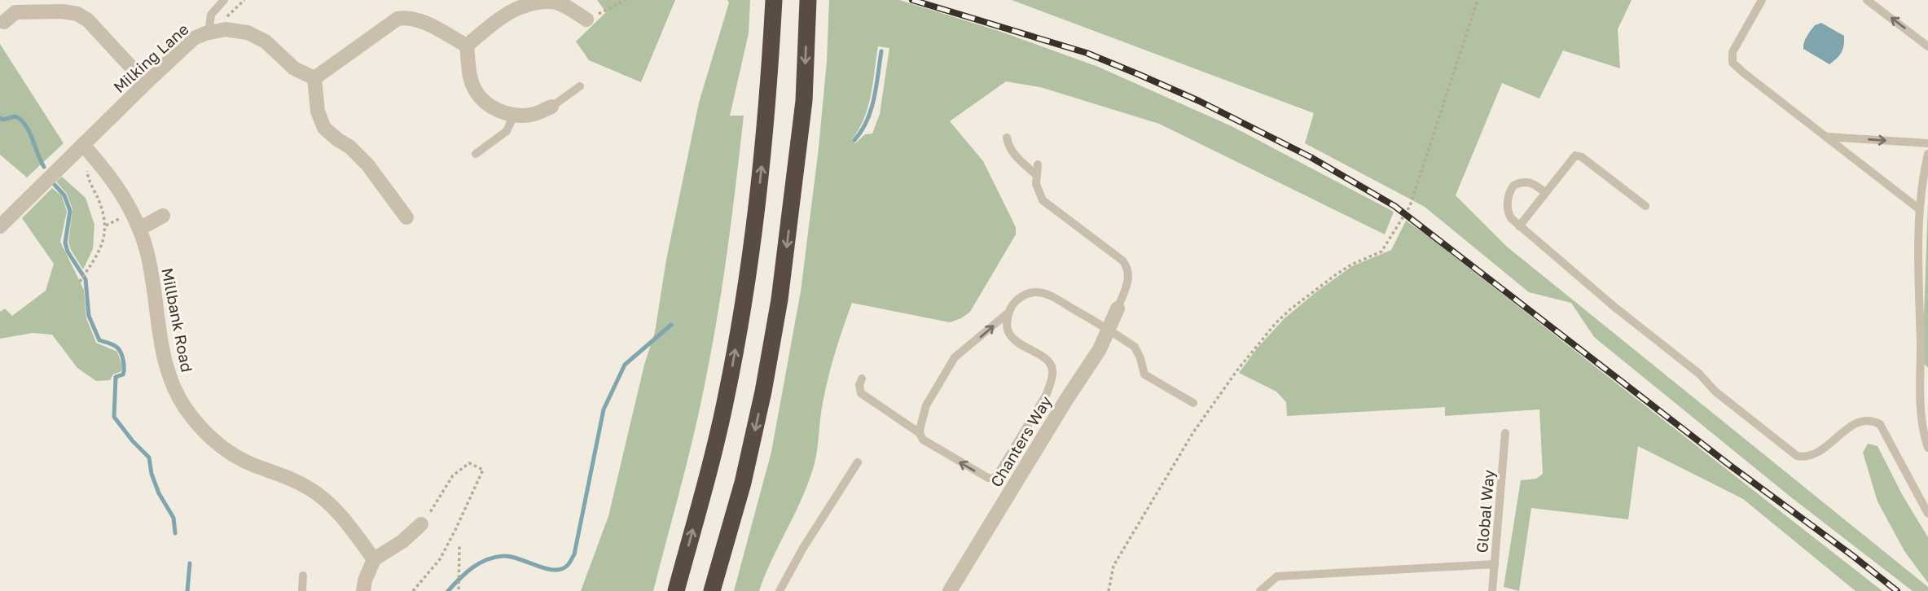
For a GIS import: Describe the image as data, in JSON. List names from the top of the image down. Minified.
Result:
{"streets":{"street":["Milking Lane","Millbank Road","Chanters Way"],"lane":["Global Way"]},"crossings":[["Milking Lane","Millbank Road"]]}
